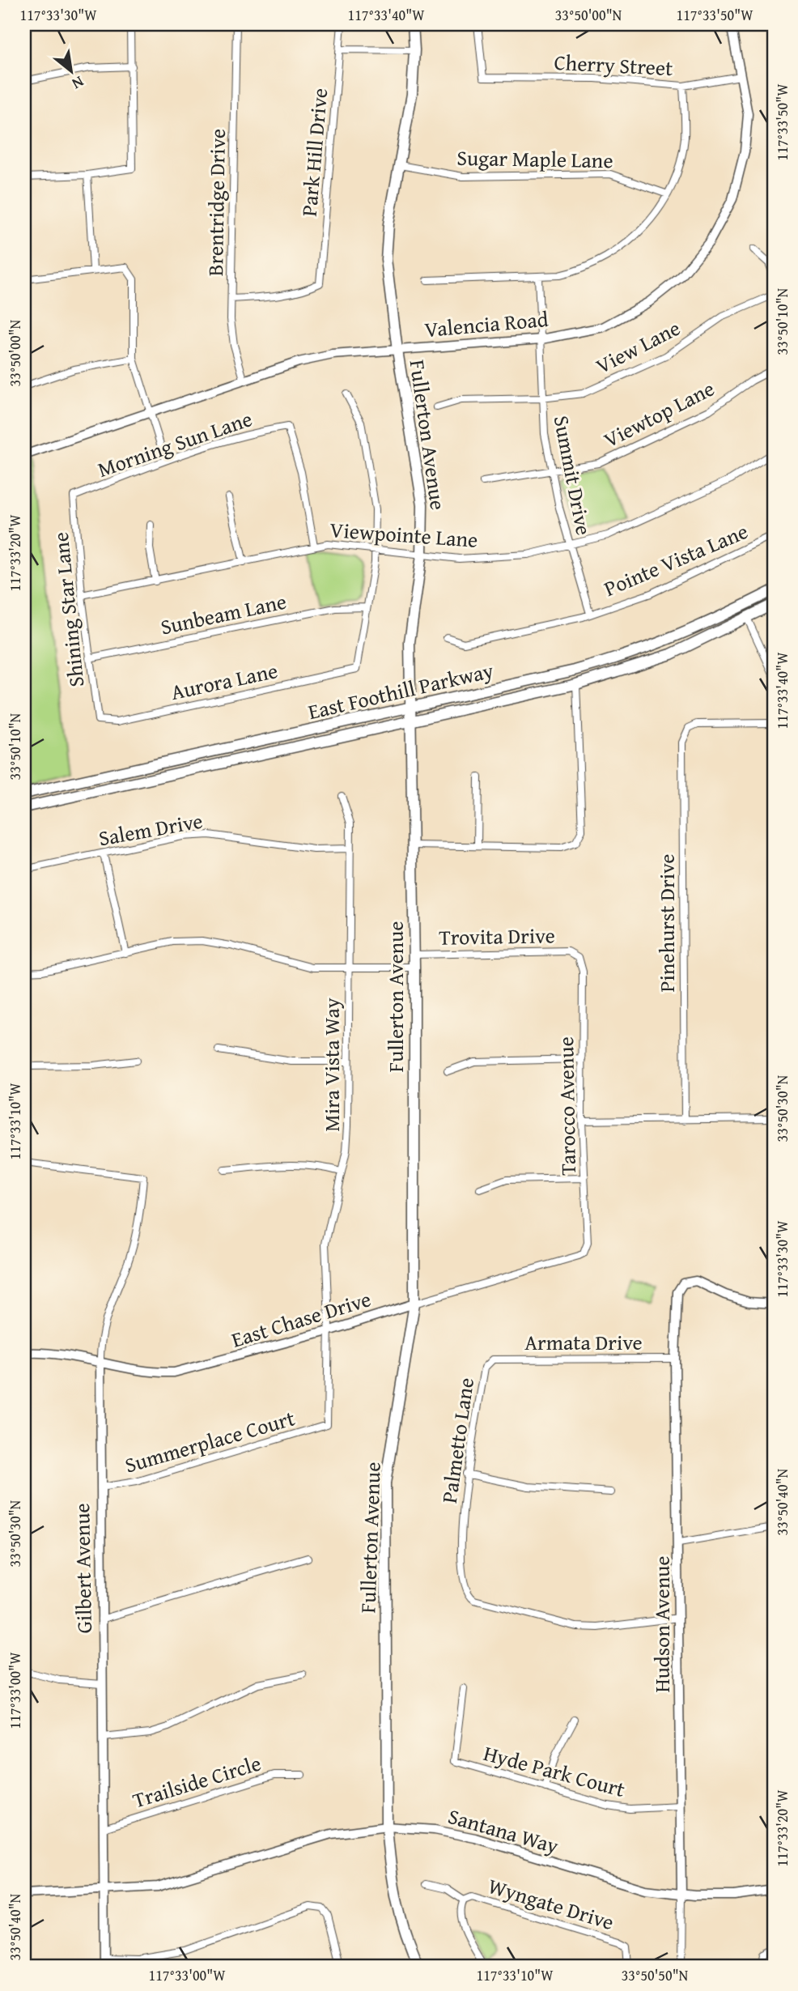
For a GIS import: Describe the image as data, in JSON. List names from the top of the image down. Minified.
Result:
{"streets":{"main road":["Fullerton Avenue","East Foothill Parkway"],"street":["Cherry Street","Park Hill Drive","Sugar Maple Lane","Brentridge Drive","Valencia Road","View Lane","Viewtop Lane","Morning Sun Lane","Summit Drive","Viewpointe Lane","Pointe Vista Lane","Shining Star Lane","Sunbeam Lane","Aurora Lane","Salem Drive","Pinehurst Drive","Trovita Drive","Mira Vista Way","Tarocco Avenue","East Chase Drive","Armata Drive","Palmetto Lane","Summerplace Court","Gilbert Avenue","Hudson Avenue","Hyde Park Court","Trailside Circle","Santana Way","Wyngate Drive"]},"crossings":[["Cherry Street","Valencia Road"],["Park Hill Drive","Brentridge Drive"],["Sugar Maple Lane","Fullerton Avenue"],["Brentridge Drive","Valencia Road"],["Valencia Road","Fullerton Avenue"],["Valencia Road","Summit Drive"],["View Lane","Summit Drive"],["Viewtop Lane","Summit Drive"],["Fullerton Avenue","Viewpointe Lane"],["Fullerton Avenue","East Foothill Parkway"],["Fullerton Avenue","Trovita Drive"],["Fullerton Avenue","East Chase Drive"],["Fullerton Avenue","Santana Way"],["Morning Sun Lane","Viewpointe Lane"],["Morning Sun Lane","Shining Star Lane"],["Summit Drive","Viewpointe Lane"],["Summit Drive","Pointe Vista Lane"],["Viewpointe Lane","Shining Star Lane"],["Shining Star Lane","Sunbeam Lane"],["Shining Star Lane","Aurora Lane"],["Sunbeam Lane","Aurora Lane"],["Salem Drive","Mira Vista Way"],["Trovita Drive","Tarocco Avenue"],["Mira Vista Way","East Chase Drive"],["Mira Vista Way","Summerplace Court"],["Tarocco Avenue","East Chase Drive"],["East Chase Drive","Gilbert Avenue"],["Armata Drive","Palmetto Lane"],["Armata Drive","Hudson Avenue"],["Palmetto Lane","Hudson Avenue"],["Summerplace Court","Gilbert Avenue"],["Gilbert Avenue","Trailside Circle"],["Gilbert Avenue","Santana Way"],["Hudson Avenue","Hyde Park Court"],["Hudson Avenue","Santana Way"]],"north":"bottom right","coordinates":["117°33'30\"W","117°33'40\"W","33°50'00\"N","117°33'50\"W","33°50'10\"N","117°33'20\"W","33°50'30\"N","117°33'10\"W","33°50'40\"N","117°33'00\"W","33°50'50\"N"]}
